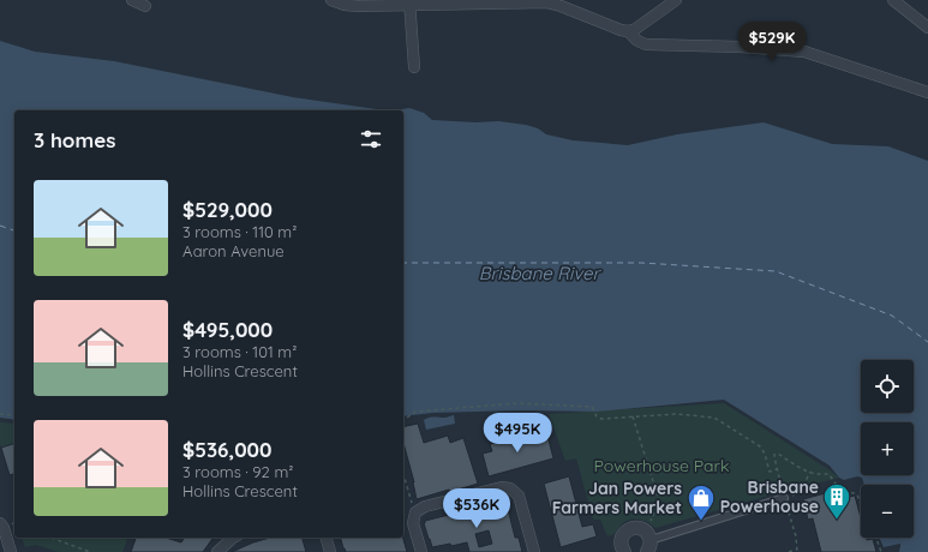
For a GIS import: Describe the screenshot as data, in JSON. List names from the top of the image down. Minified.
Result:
{"water":["Brisbane River"],"parks":["Powerhouse Park"],"places":{"building":["Brisbane Powerhouse"],"shop":["Jan Powers Farmers Market"]},"page":{"price":["$529K","$495K","$536K"],"heading":"3 homes","list":[{"name":"$529,000","note":"3 rooms · 110 m² · Aaron Avenue"},{"name":"$495,000","note":"3 rooms · 101 m² · Hollins Crescent"},{"name":"$536,000","note":"3 rooms · 92 m² · Hollins Crescent"}],"map_buttons":["+","−"]}}
